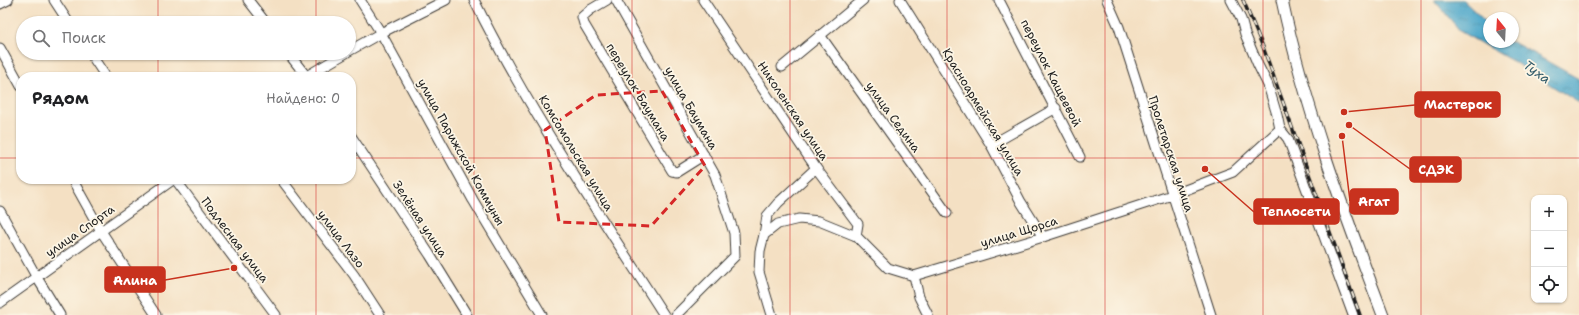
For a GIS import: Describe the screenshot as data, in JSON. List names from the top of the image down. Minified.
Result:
{"streets":{"street":["переулок Кащеевой","переулок Баумана","улица Баумана","Николенская улица","Красноармейская улица","улица Седина","улица Парижской Коммуны","Комсомольская улица","Пролетарская улица","Зелёная улица","улица Спорта","улица Щорса","улица Лазо","Подлесная улица"]},"crossings":[["переулок Баумана","улица Баумана"],["Красноармейская улица","улица Щорса"],["Пролетарская улица","улица Щорса"]],"water":["Туха"],"places":["Мастерок","СДЭК","Агат","Теплосети","Алина"],"north":"top","page":{"search":"Поиск","heading":["Рядом","Найдено: 0"],"map_buttons":["+","−"]}}
